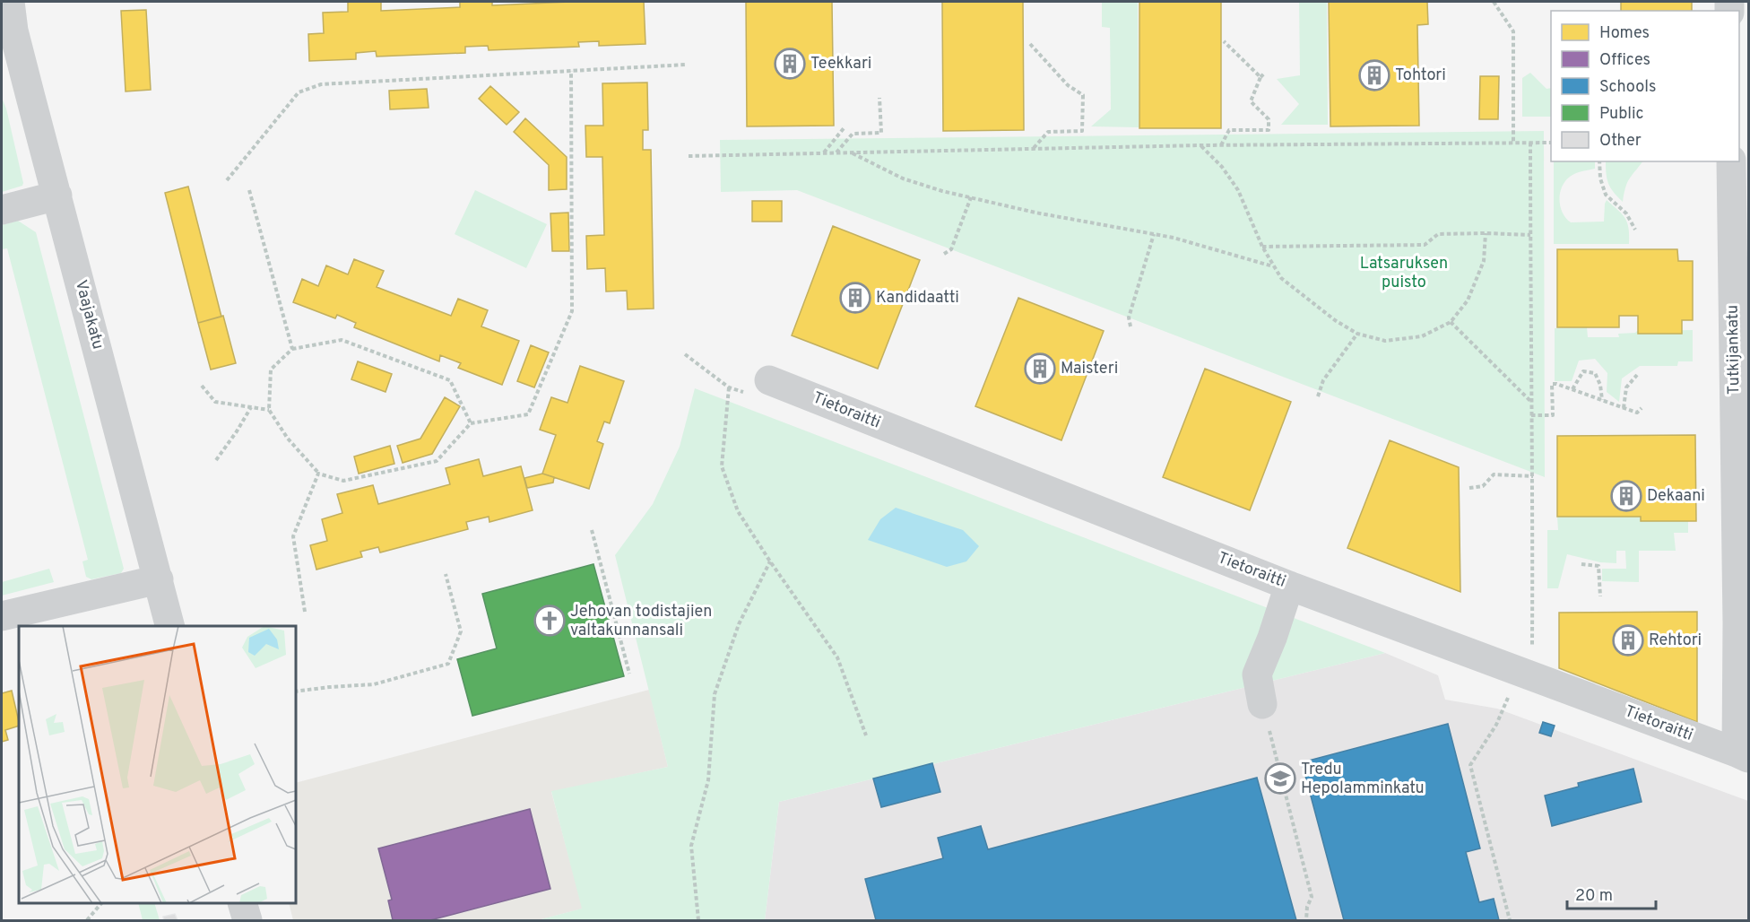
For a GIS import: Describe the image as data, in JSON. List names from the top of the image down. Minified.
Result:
{"streets":{"street":["Vaajakatu","Tutkijankatu","Tietoraitti"]},"crossings":[["Tutkijankatu","Tietoraitti"]],"parks":["Latsaruksen puisto"],"places":{"building":["Teekkari","Tohtori","Kandidaatti","Maisteri","Dekaani","Rehtori"],"church":["Jehovan todistajien valtakunnansali"],"school or university":["Tredu Hepolamminkatu"]},"legend":["Homes","Offices","Schools","Public","Other"],"scale_bar":"20 m"}
